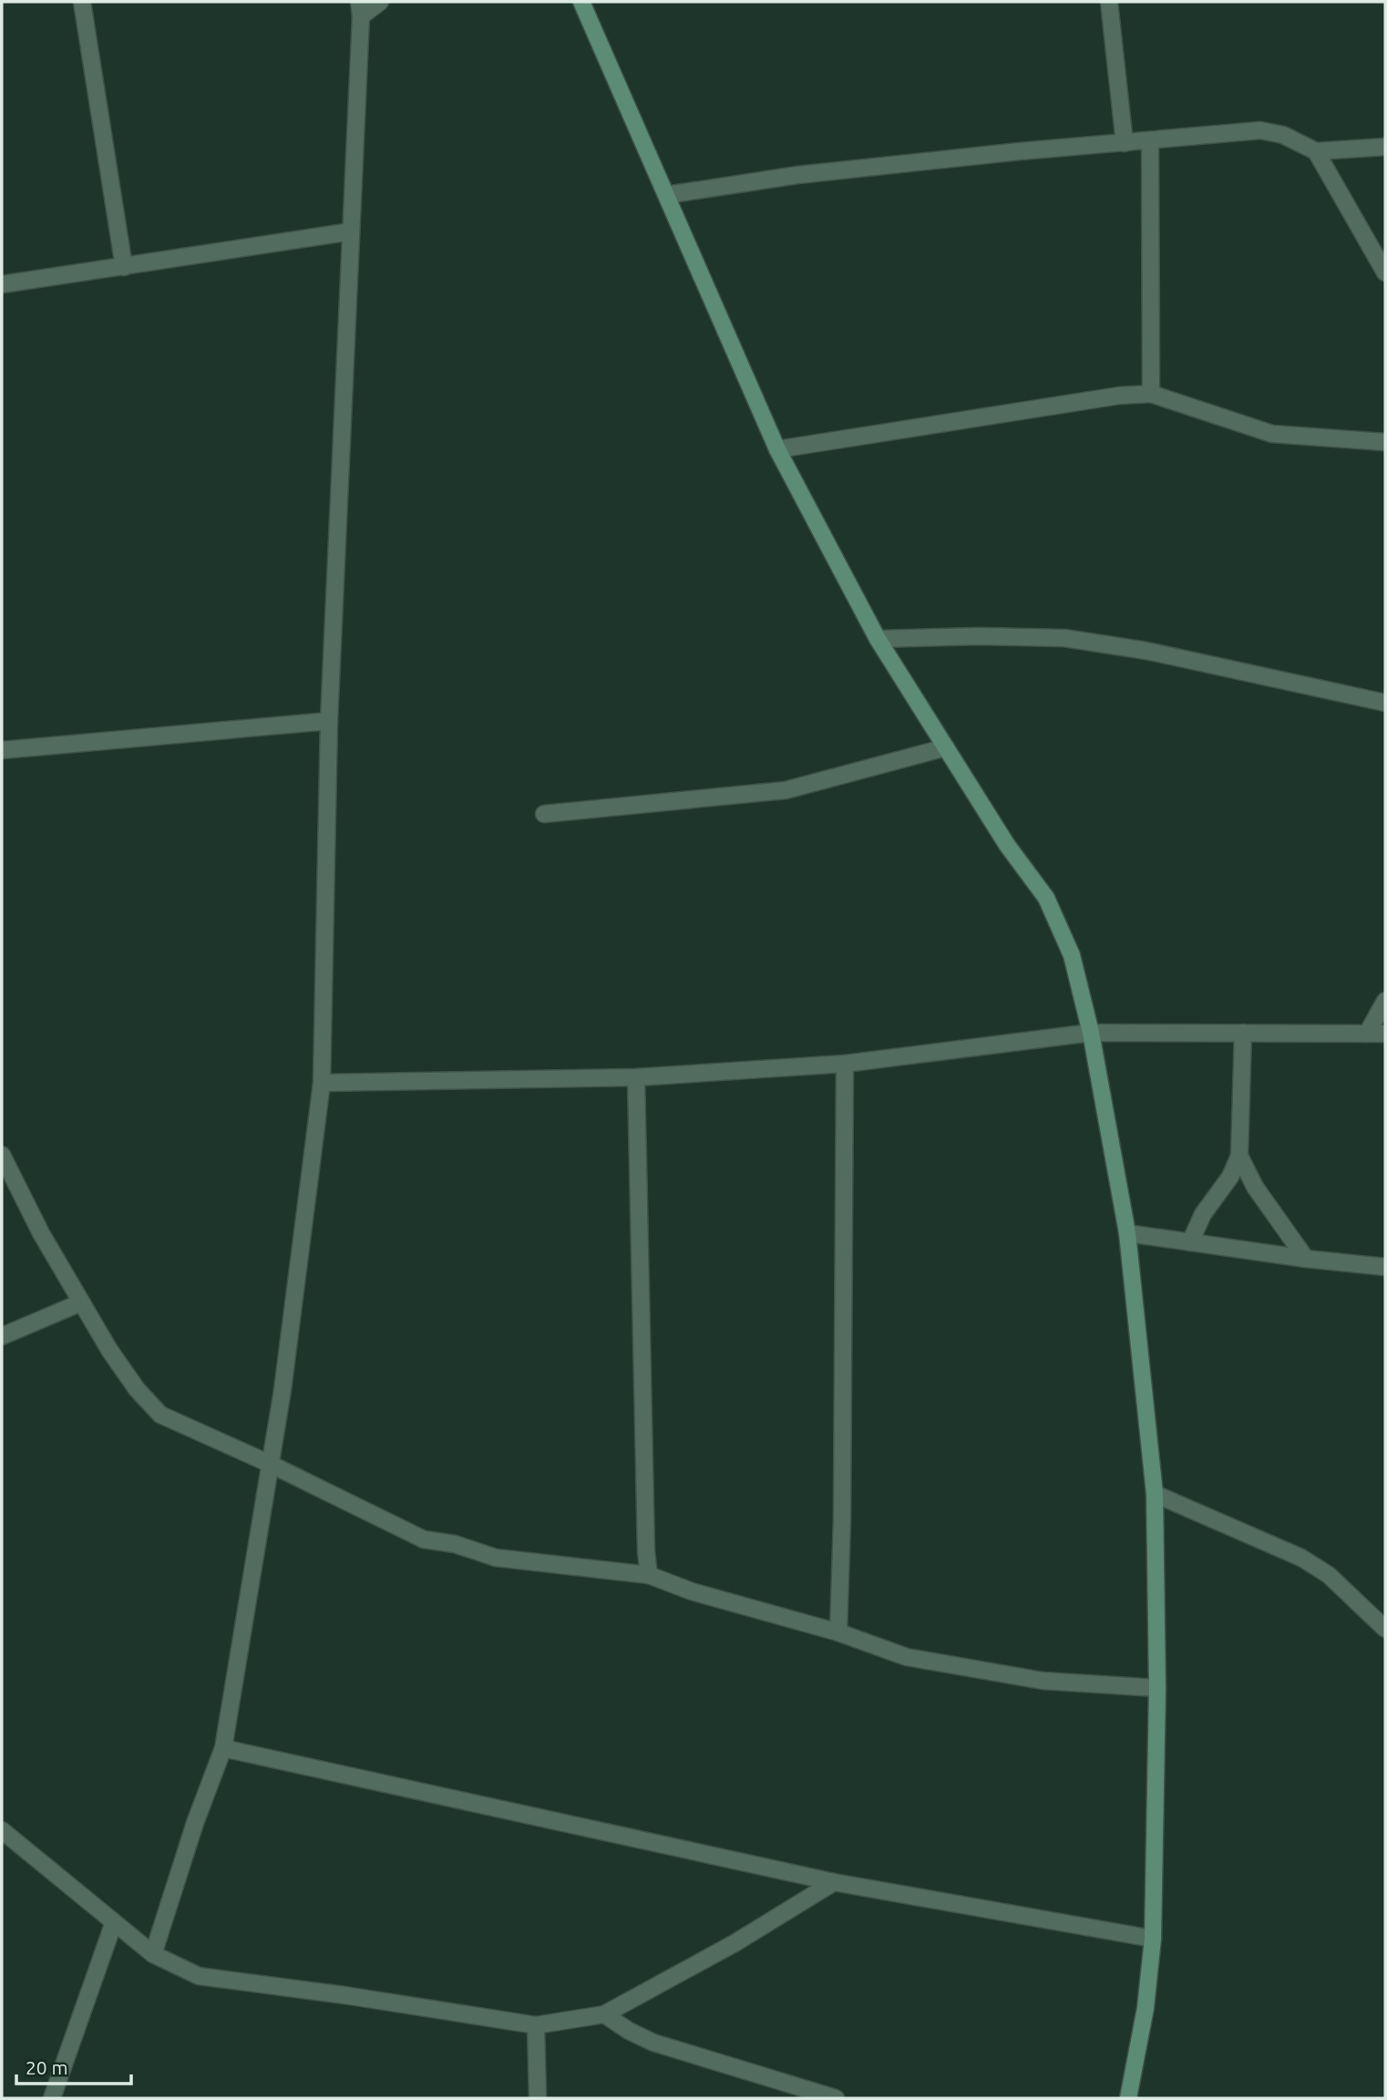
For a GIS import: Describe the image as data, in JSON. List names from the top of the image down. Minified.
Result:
{"scale_bar":"20 m"}
